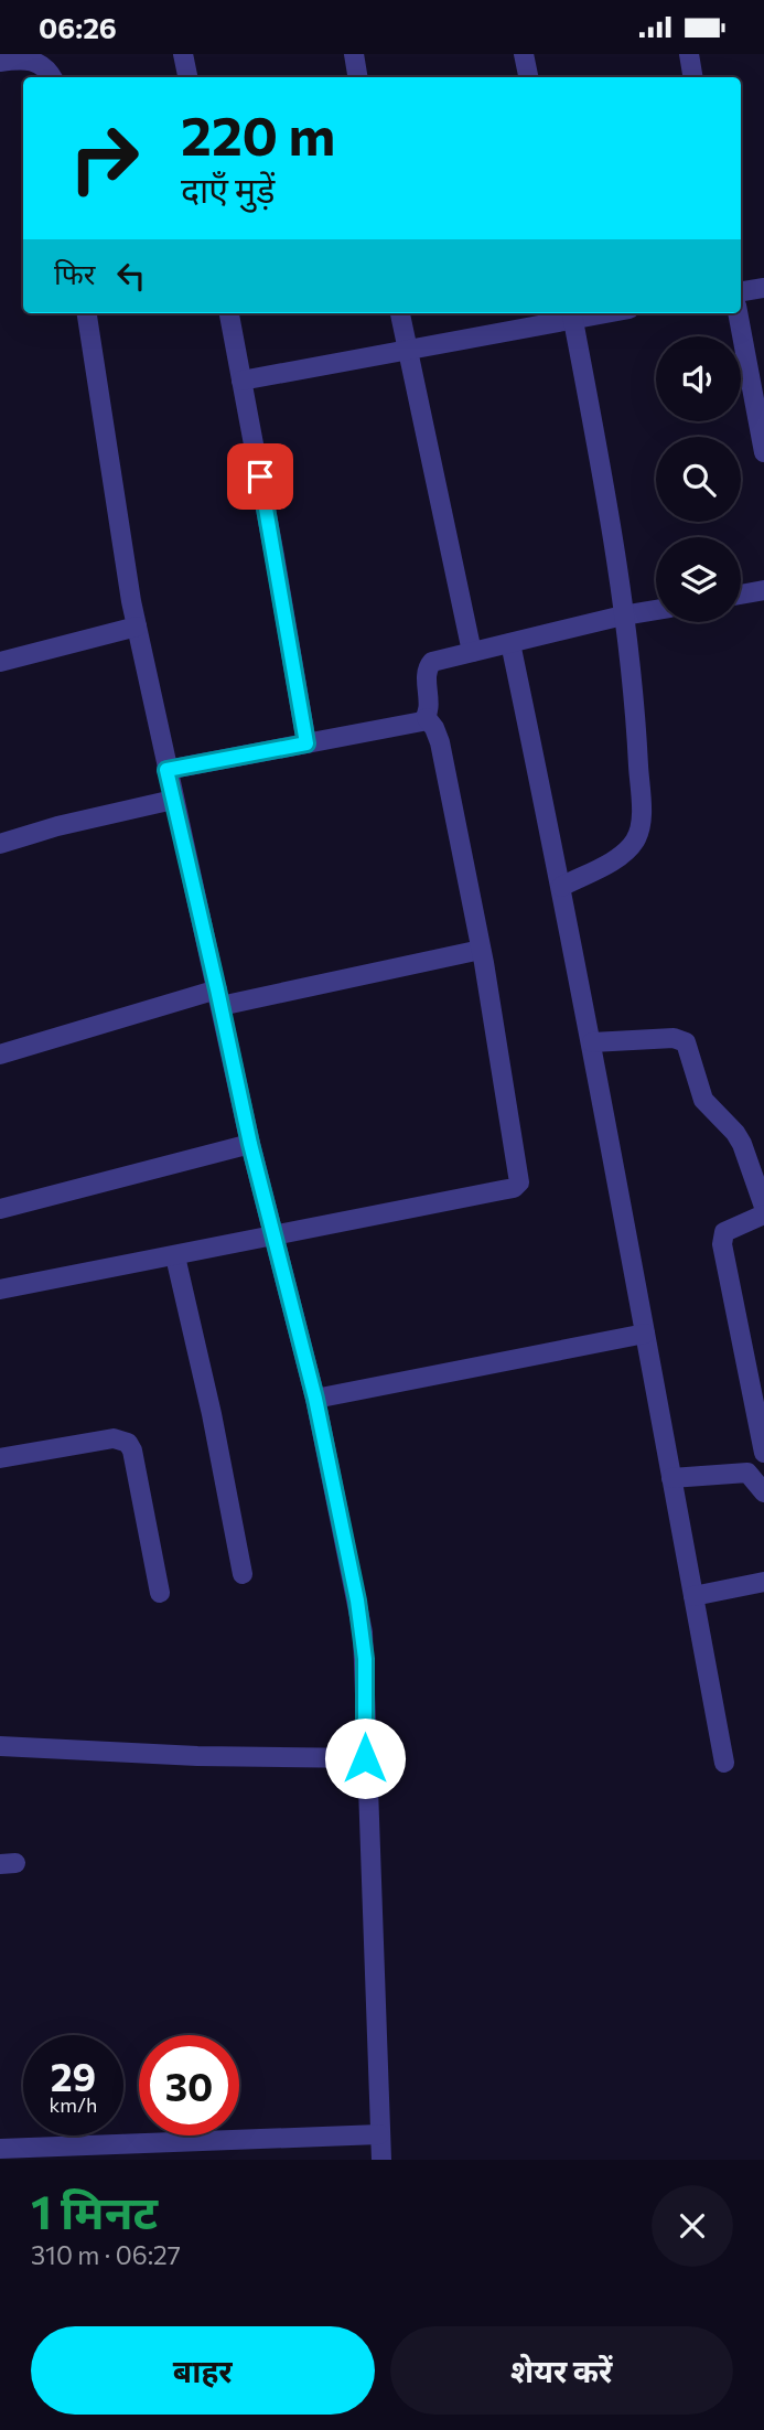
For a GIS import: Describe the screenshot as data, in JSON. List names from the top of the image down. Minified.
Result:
{"page":{"status":"06:26","turn":["220 m","दाएँ मुड़ें"],"then":"फिर","speed":"29 km/h","limit":"30","heading":["1 मिनट","310 m · 06:27"],"buttons":["बाहर","शेयर करें"]}}
